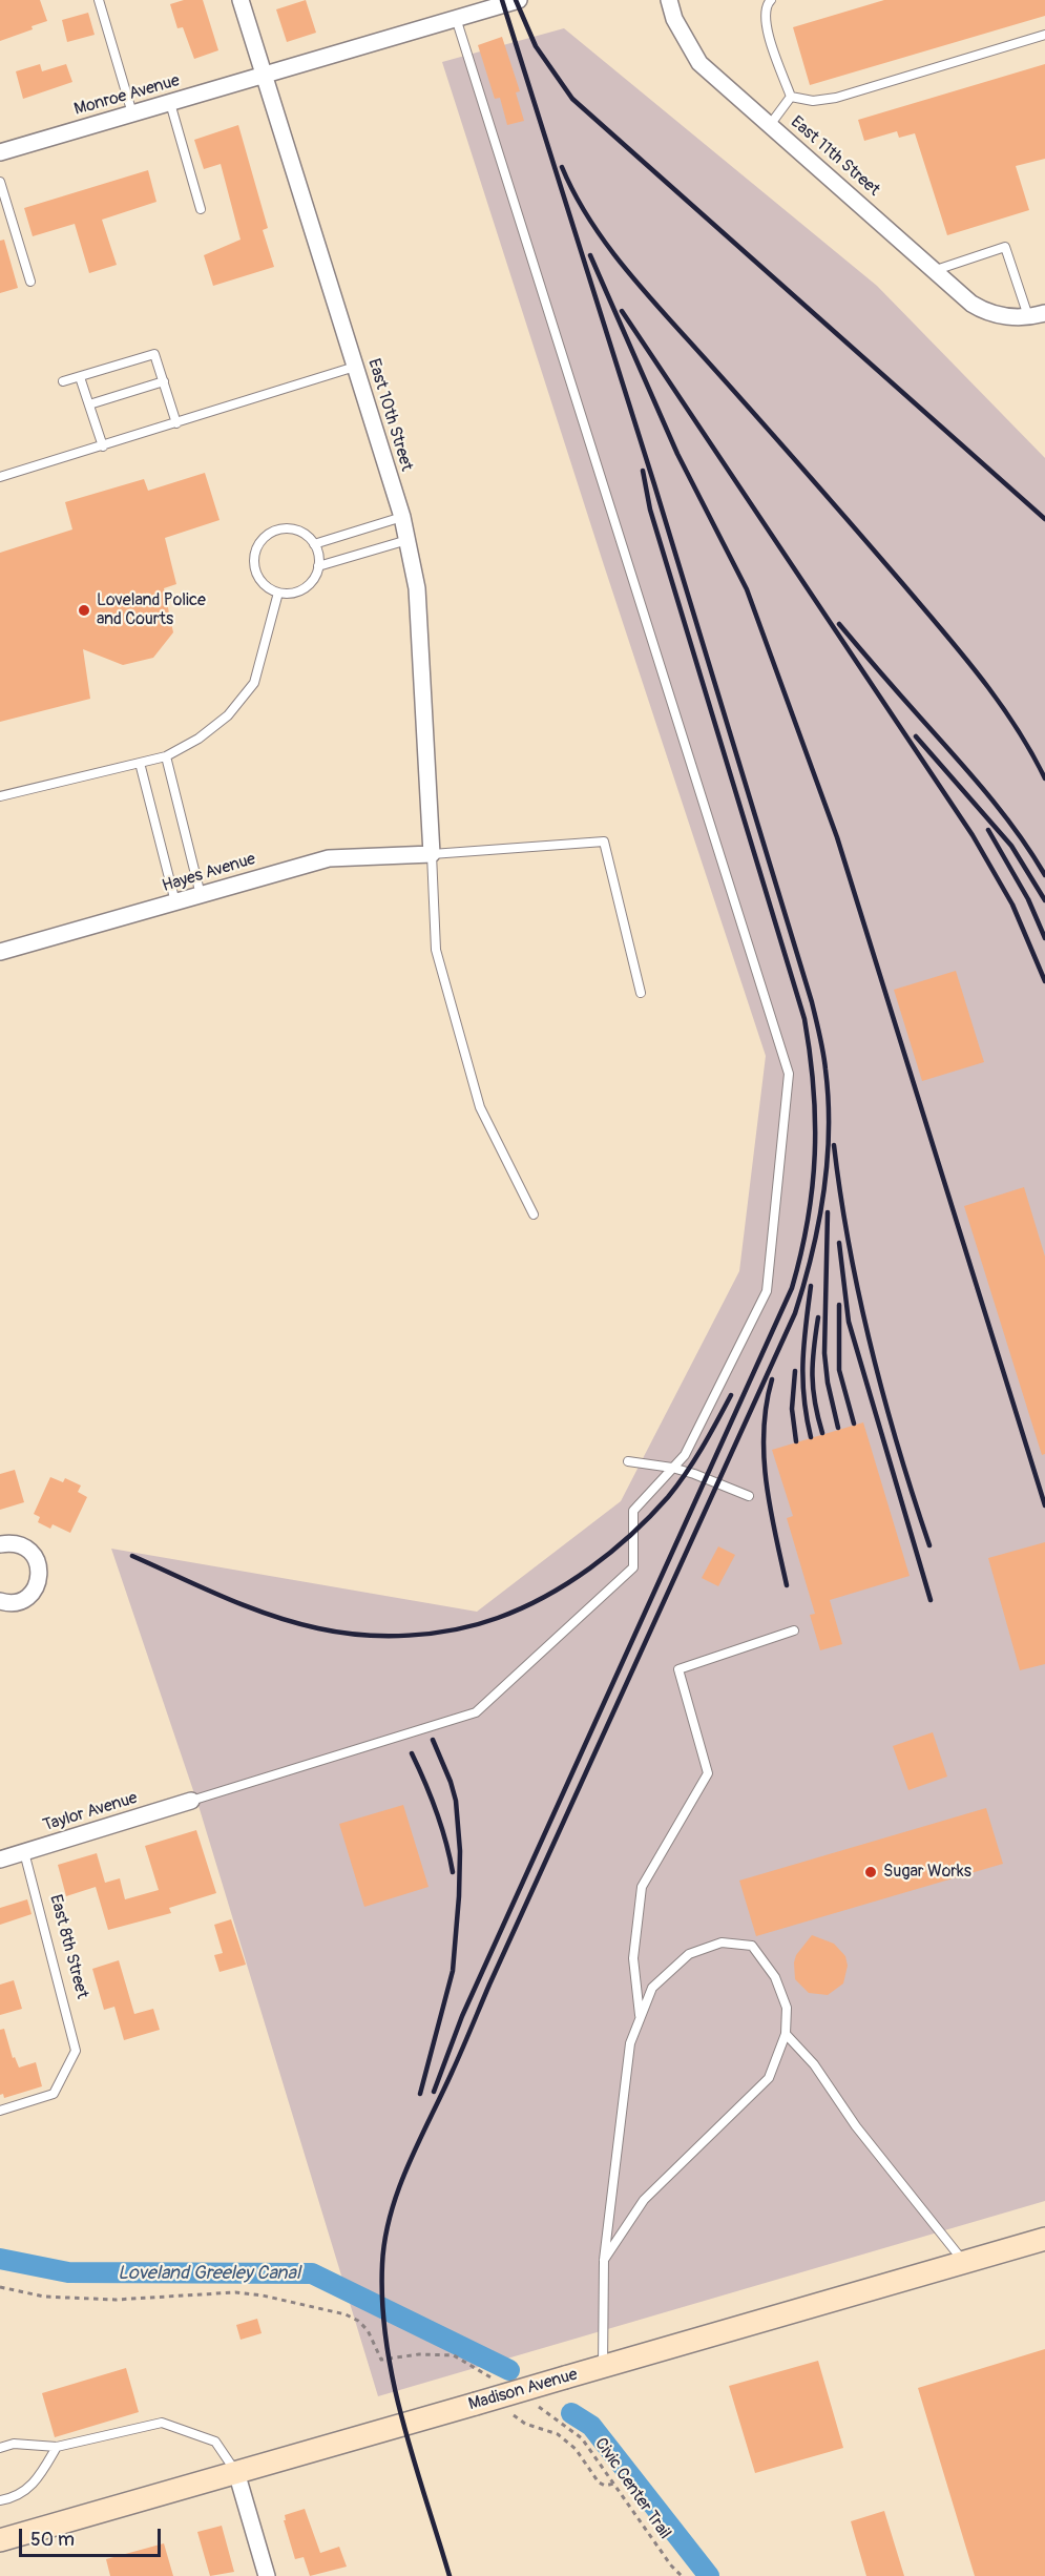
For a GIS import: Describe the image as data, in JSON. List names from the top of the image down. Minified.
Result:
{"streets":{"main road":["Madison Avenue"],"street":["Monroe Avenue","East 11th Street","East 10th Street","Hayes Avenue","Taylor Avenue"],"lane":["East 8th Street"],"path":["Civic Center Trail"]},"crossings":[["Monroe Avenue","East 10th Street"],["East 10th Street","Hayes Avenue"],["Taylor Avenue","East 8th Street"]],"water":["Loveland Greeley Canal"],"places":["Loveland Police and Courts","Sugar Works"],"scale_bar":"50 m"}
